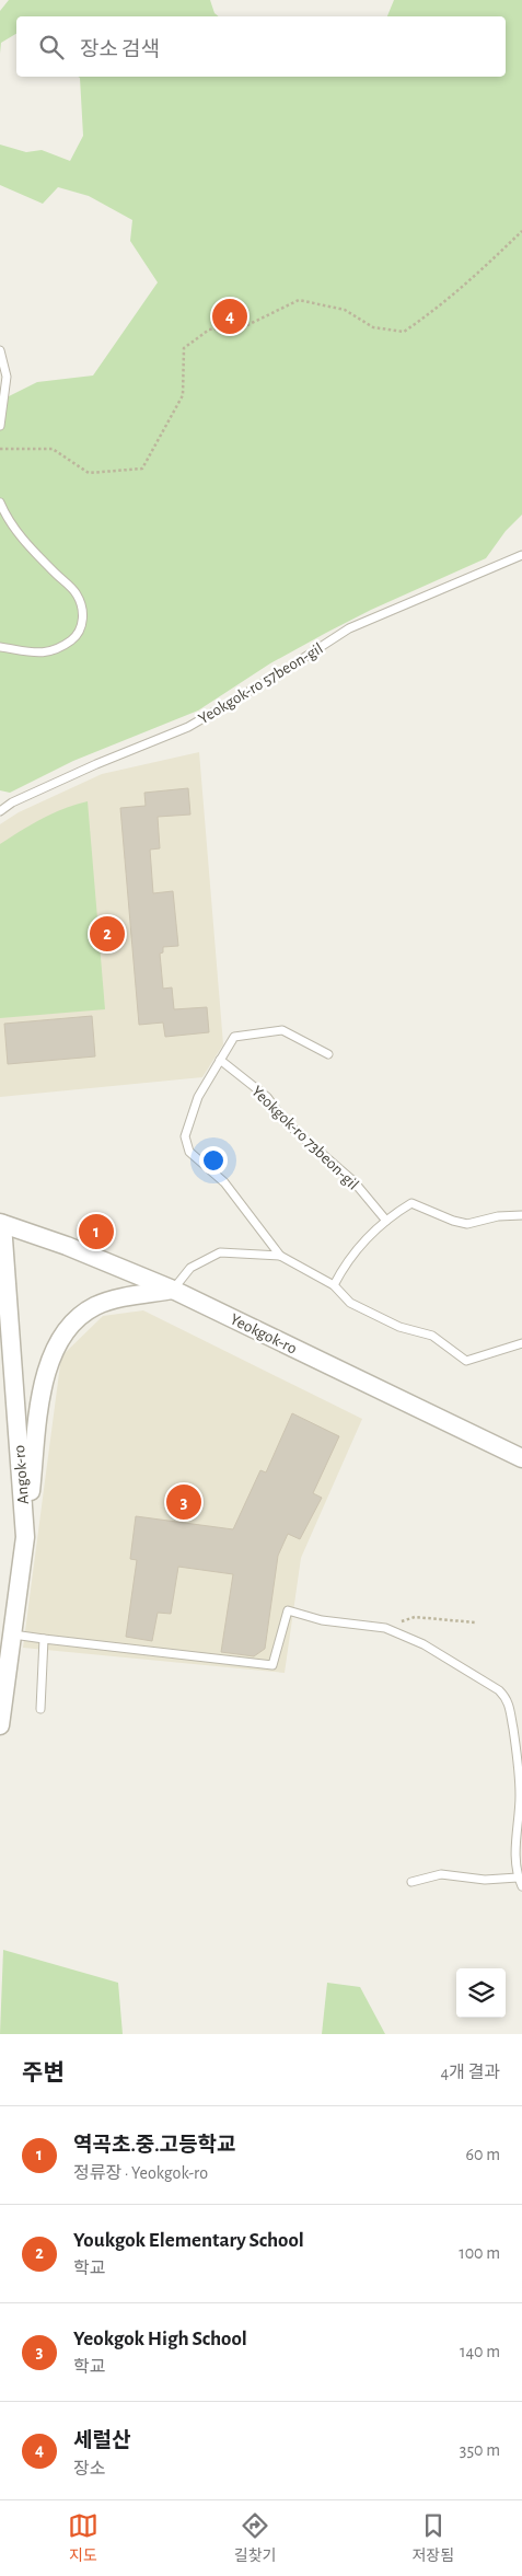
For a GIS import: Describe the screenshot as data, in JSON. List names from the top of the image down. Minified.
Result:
{"streets":{"street":["Yeokgok-ro","Angok-ro"],"lane":["Yeokgok-ro 57beon-gil","Yeokgok-ro 73beon-gil"]},"crossings":[["Yeokgok-ro","Angok-ro"]],"page":{"search":"장소 검색","pins":["4","2","1","3"],"heading":["주변","4개 결과"],"list":[{"mark":"1","name":"역곡초.중.고등학교","note":"정류장 · Yeokgok-ro","value":"60 m"},{"mark":"2","name":"Youkgok Elementary School","note":"학교","value":"100 m"},{"mark":"3","name":"Yeokgok High School","note":"학교","value":"140 m"},{"mark":"4","name":"세럴산","note":"장소","value":"350 m"}],"nav":["지도","길찾기","저장됨"]}}
